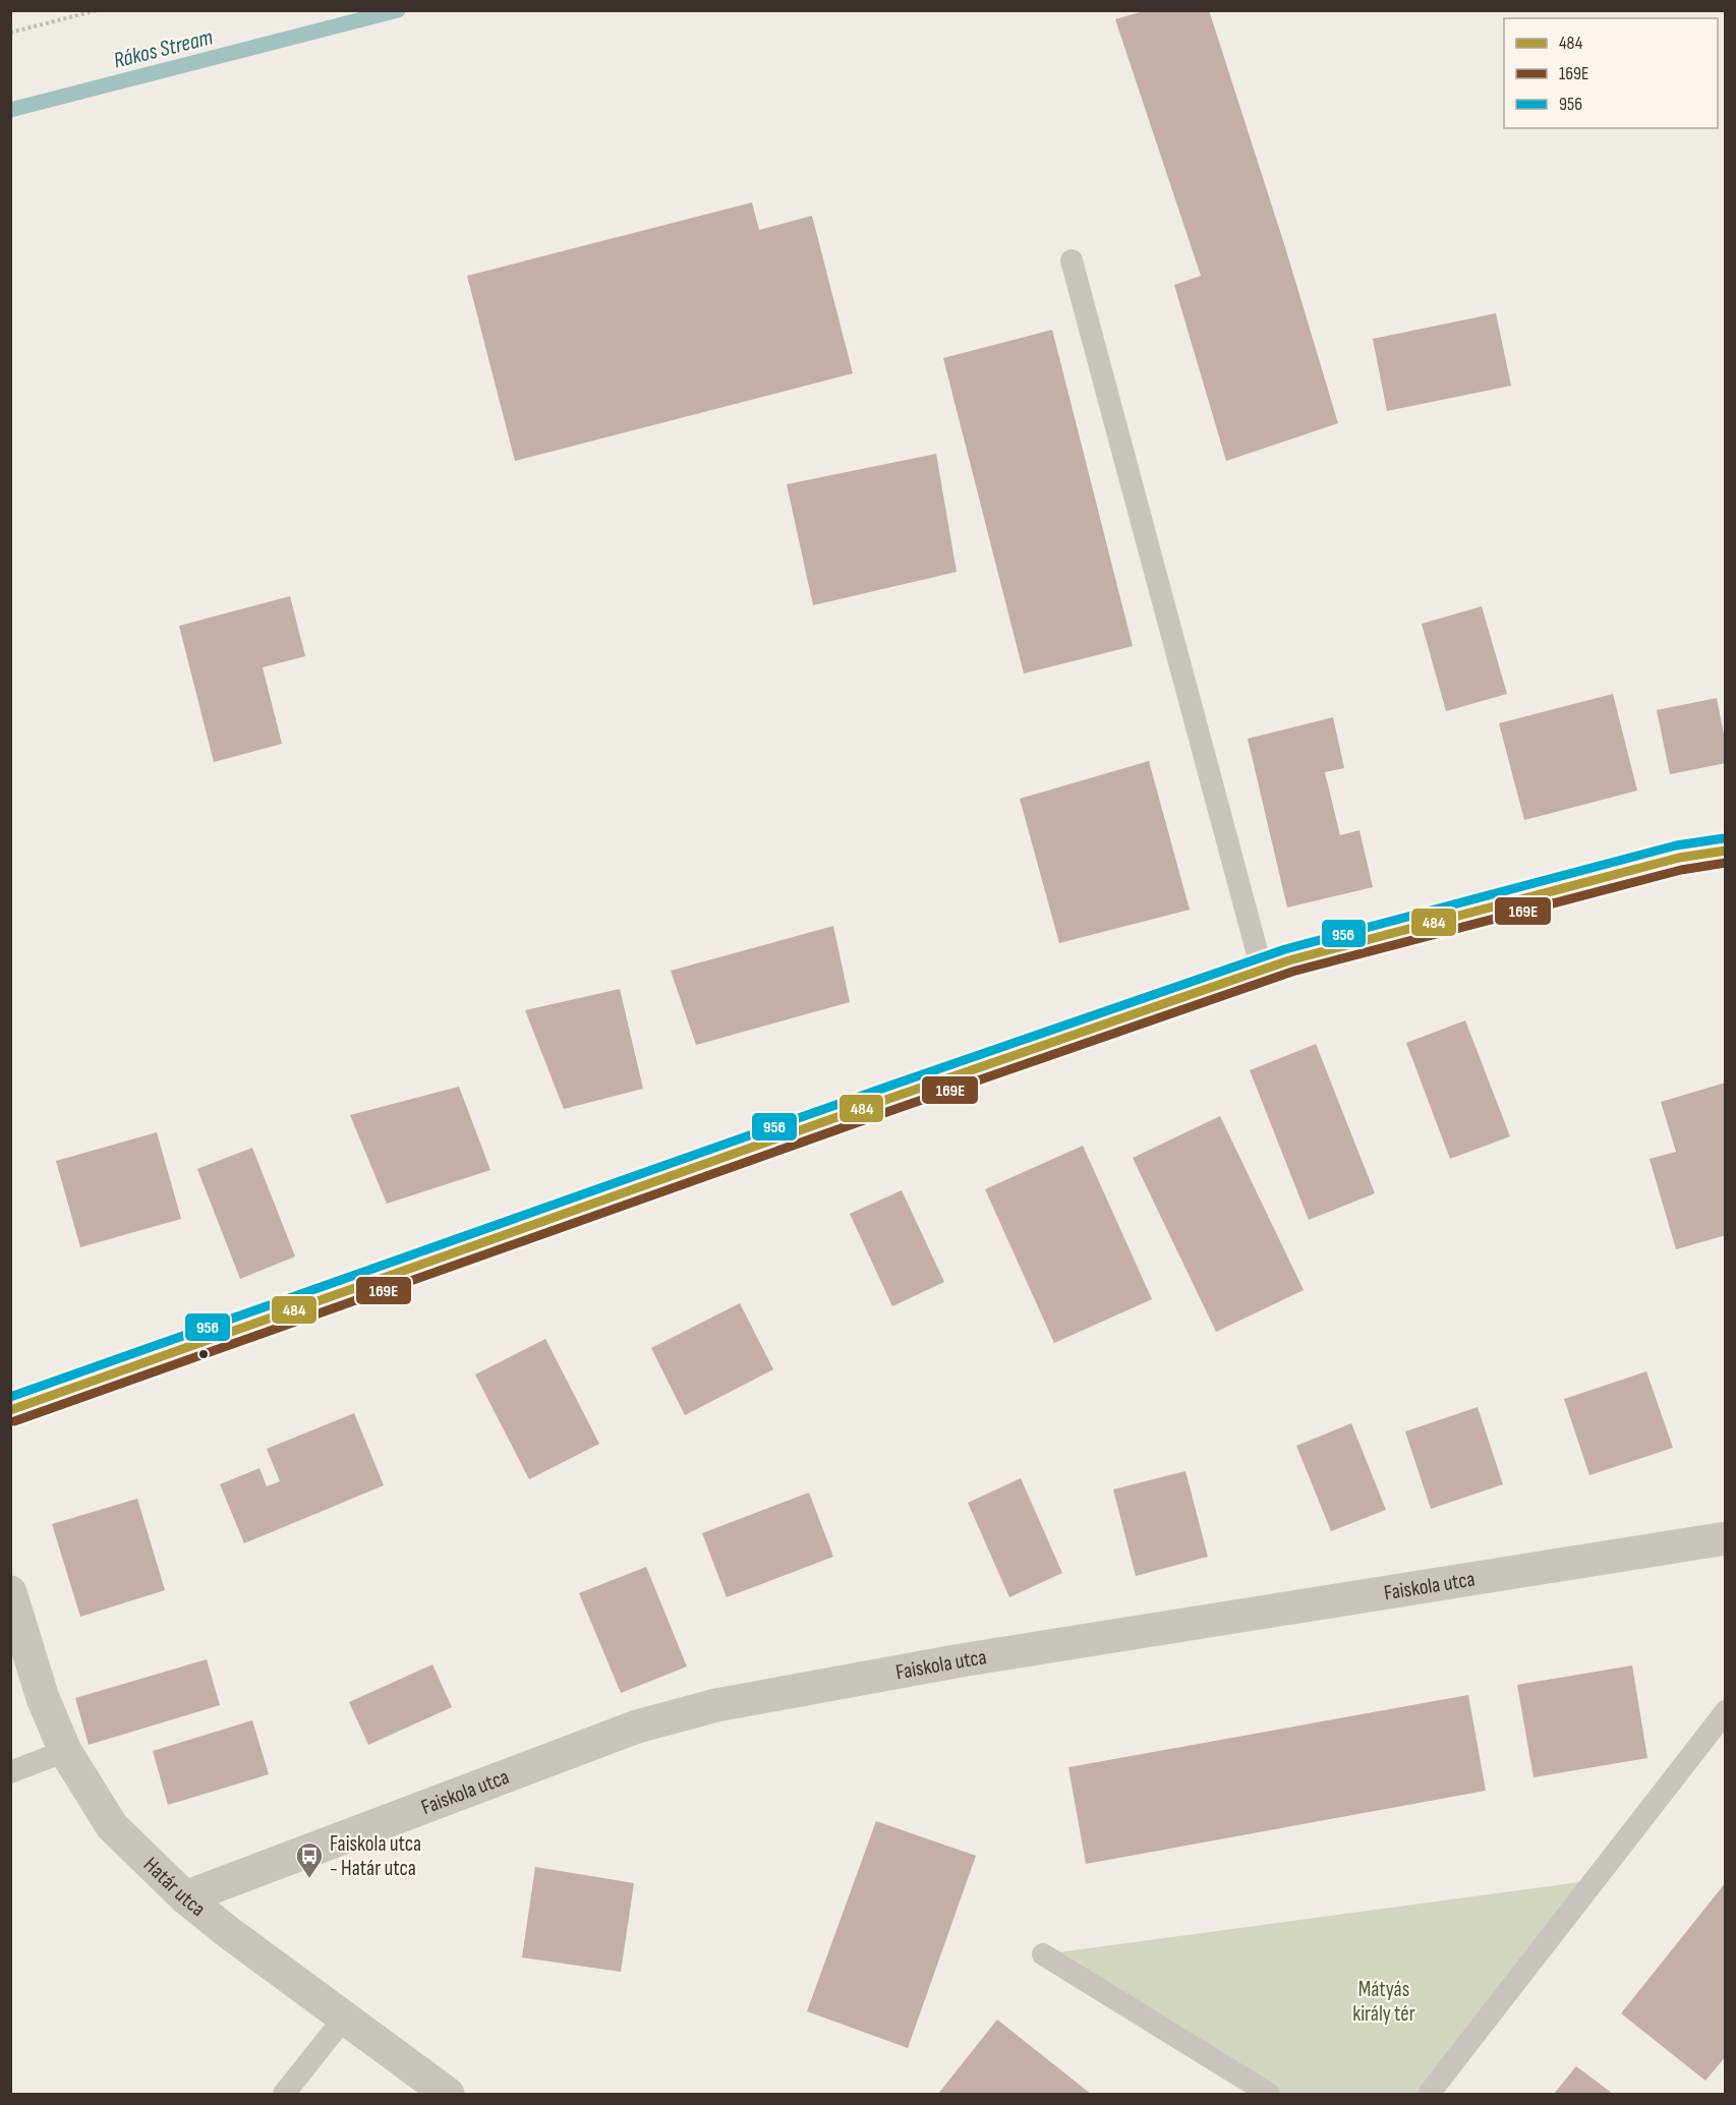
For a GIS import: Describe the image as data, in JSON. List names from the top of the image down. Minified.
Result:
{"streets":{"street":["Faiskola utca","Határ utca"]},"crossings":[["Faiskola utca","Határ utca"]],"water":["Rákos Stream"],"parks":["Mátyás király tér"],"places":{"bus stop":["Faiskola utca - Határ utca"]},"lines":["transit line 956","transit line 484","transit line 169E"],"legend":["484","169E","956"]}
